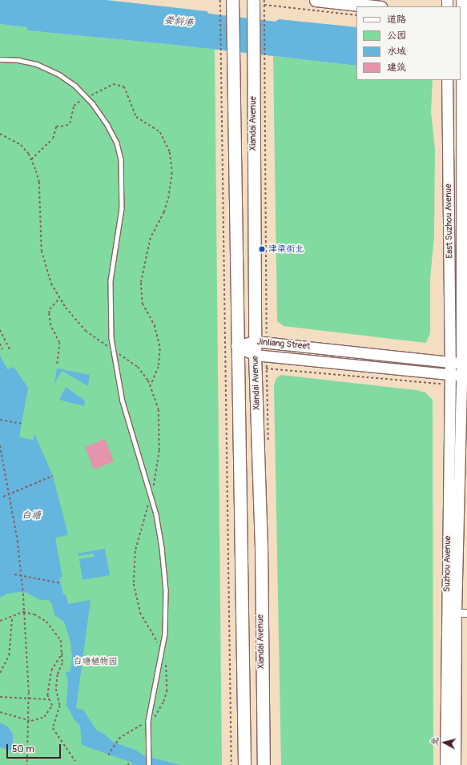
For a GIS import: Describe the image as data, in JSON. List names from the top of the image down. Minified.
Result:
{"streets":{"main road":["Xiandai Avenue","East Suzhou Avenue","Jinliang Street","Suzhou Avenue"]},"crossings":[["Xiandai Avenue","Jinliang Street"],["East Suzhou Avenue","Jinliang Street"],["East Suzhou Avenue","Suzhou Avenue"],["Jinliang Street","Suzhou Avenue"]],"water":["娄斜港","白塘"],"parks":["白塘植物园"],"places":["津梁街北"],"legend":["道路","公园","水域","建筑"],"scale_bar":"50 m","north":"left"}
